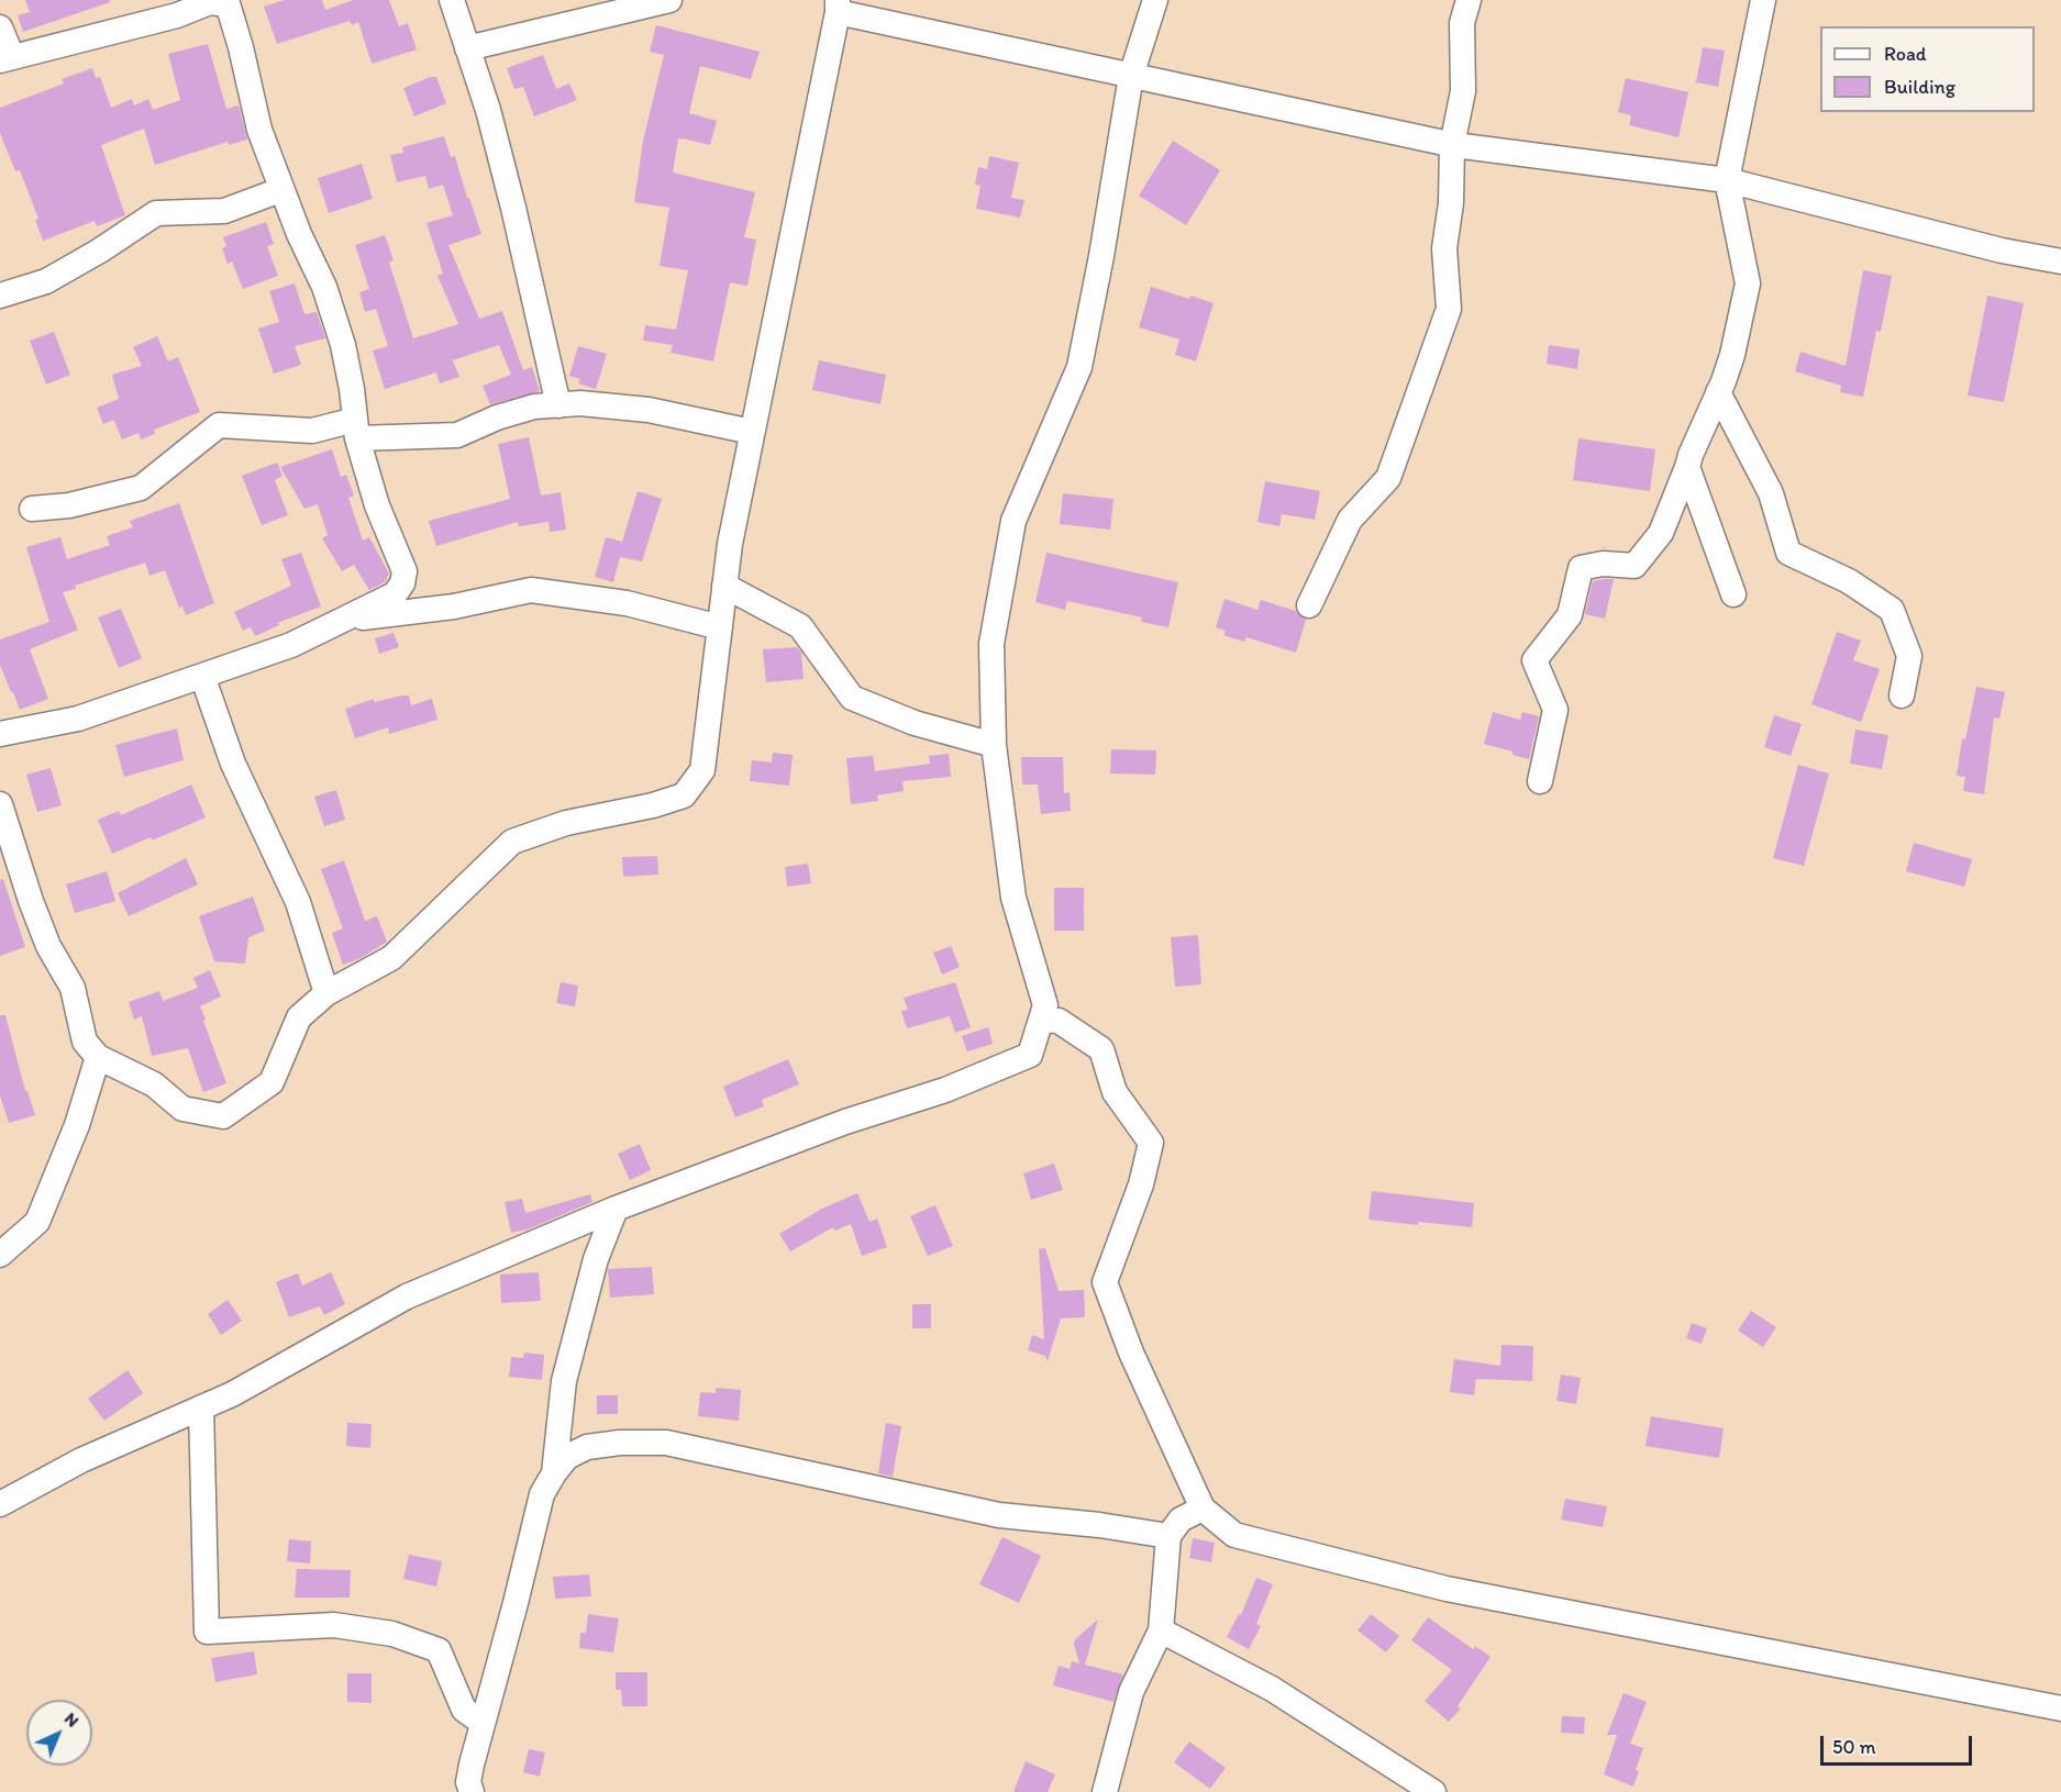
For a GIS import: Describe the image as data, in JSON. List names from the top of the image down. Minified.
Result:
{"legend":["Road","Building"],"scale_bar":"50 m","north":"top right"}
